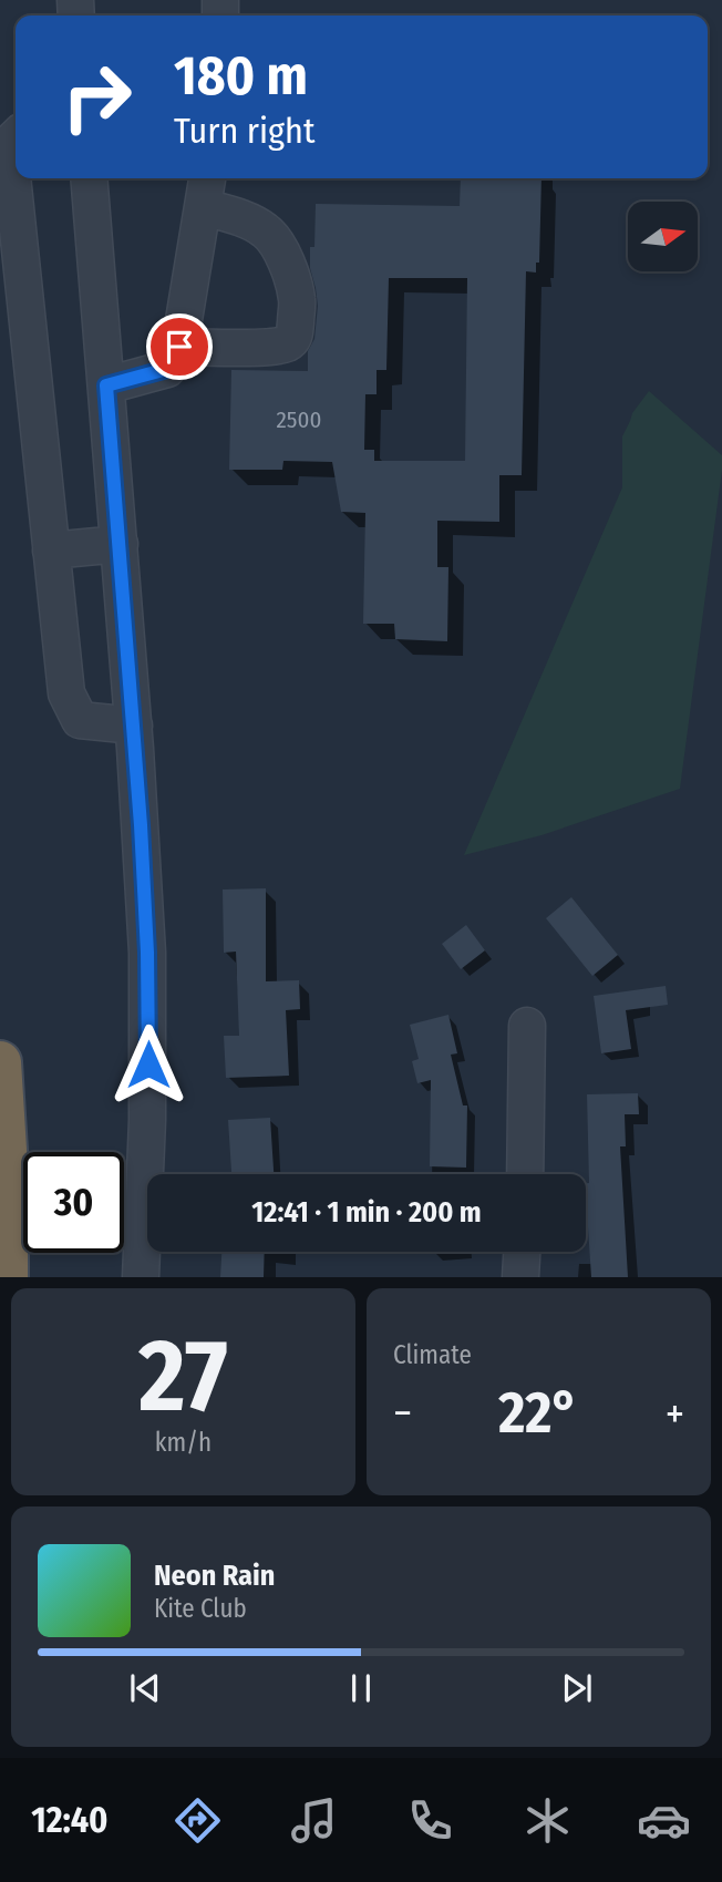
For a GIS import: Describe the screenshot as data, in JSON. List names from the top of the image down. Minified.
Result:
{"house_numbers":["2500"],"north":"right","page":{"turn":["180 m","Turn right"],"limit":"30","trip":"12:41 · 1 min · 200 m","tile":[["27","km/h"],"Climate"],"heat":["−","22°","+"],"song":["Neon Rain","Kite Club"],"tabs":"12:40"}}
